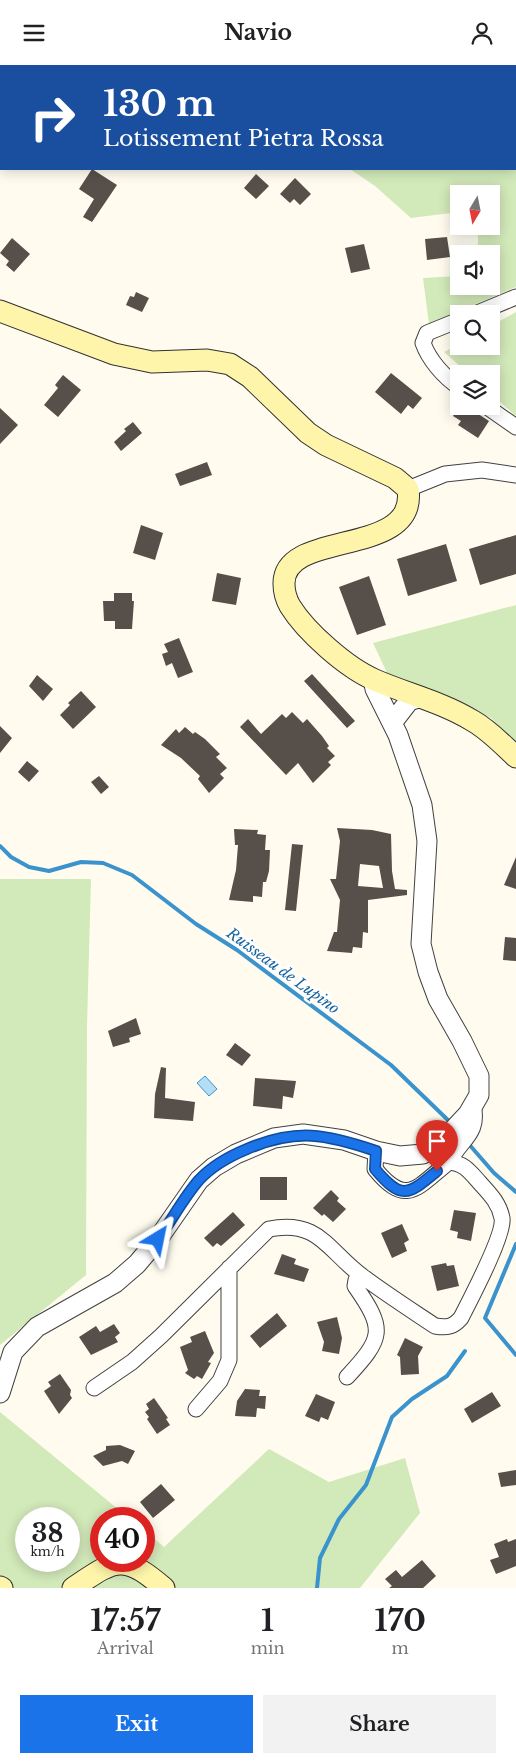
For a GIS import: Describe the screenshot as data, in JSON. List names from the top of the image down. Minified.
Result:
{"water":["Ruisseau de Lupino"],"north":"bottom","page":{"header":"Navio","turn":["130 m","Lotissement Pietra Rossa"],"speed":"38 km/h","limit":"40","eta":["17:57","Arrival","1","min","170","m"],"buttons":["Exit","Share"]}}
